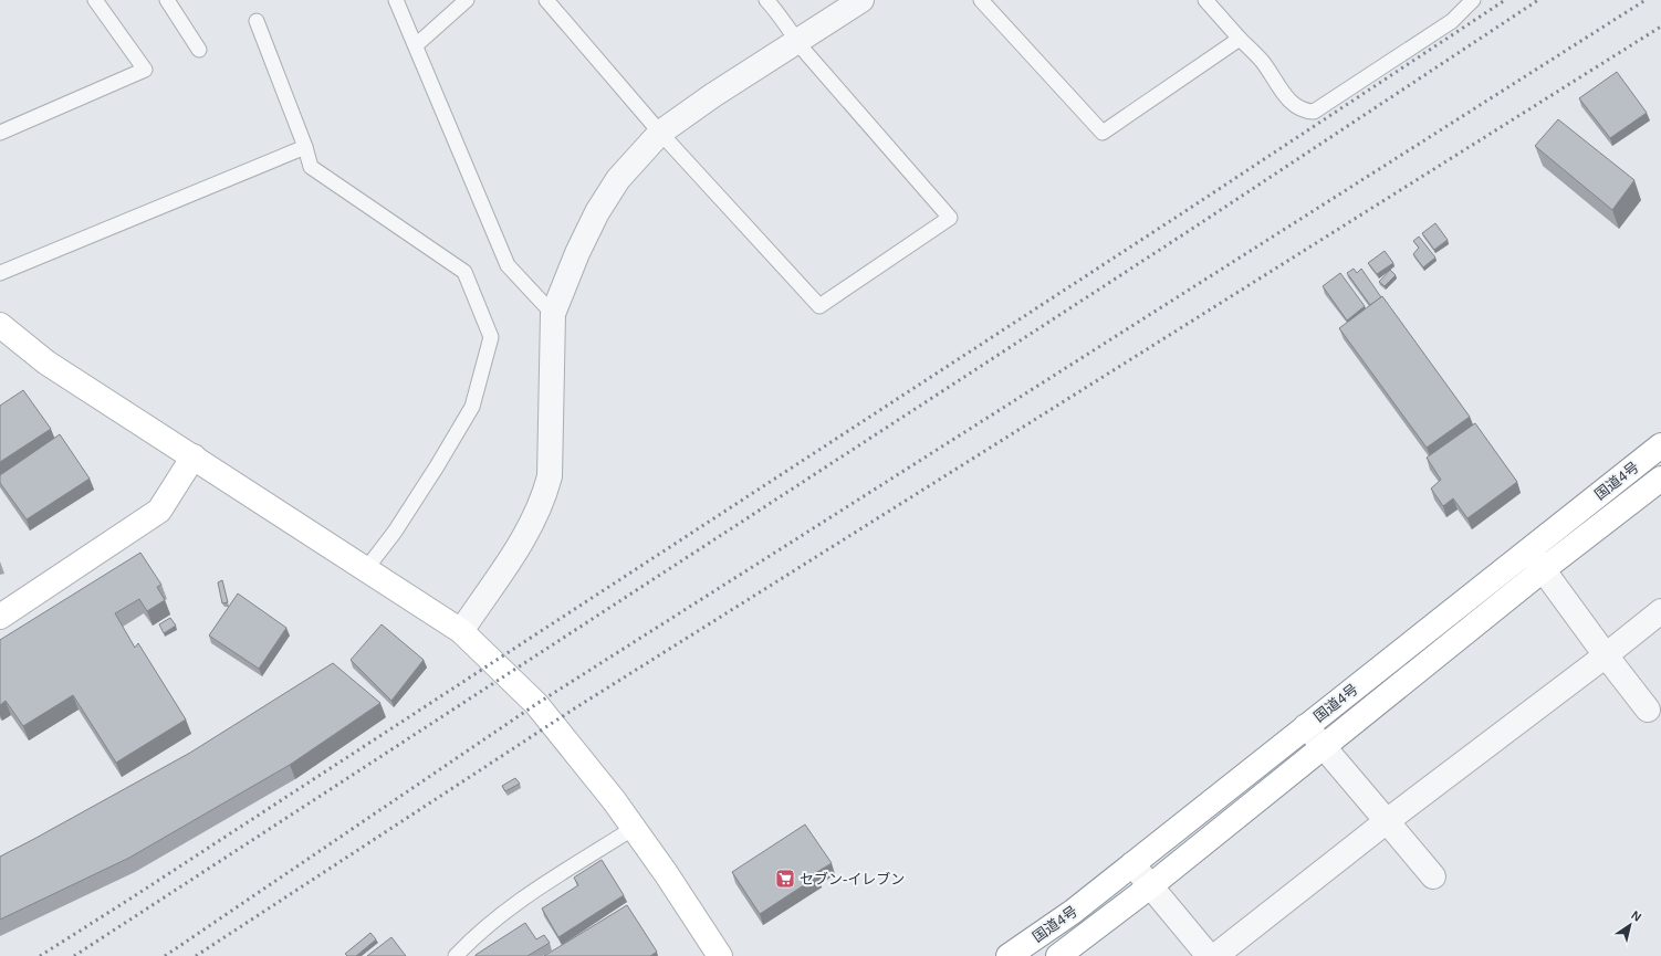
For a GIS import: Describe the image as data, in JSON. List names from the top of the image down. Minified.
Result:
{"streets":{"main road":["国道4号"]},"places":{"supermarket":["セブン-イレブン"]},"north":"top right"}
